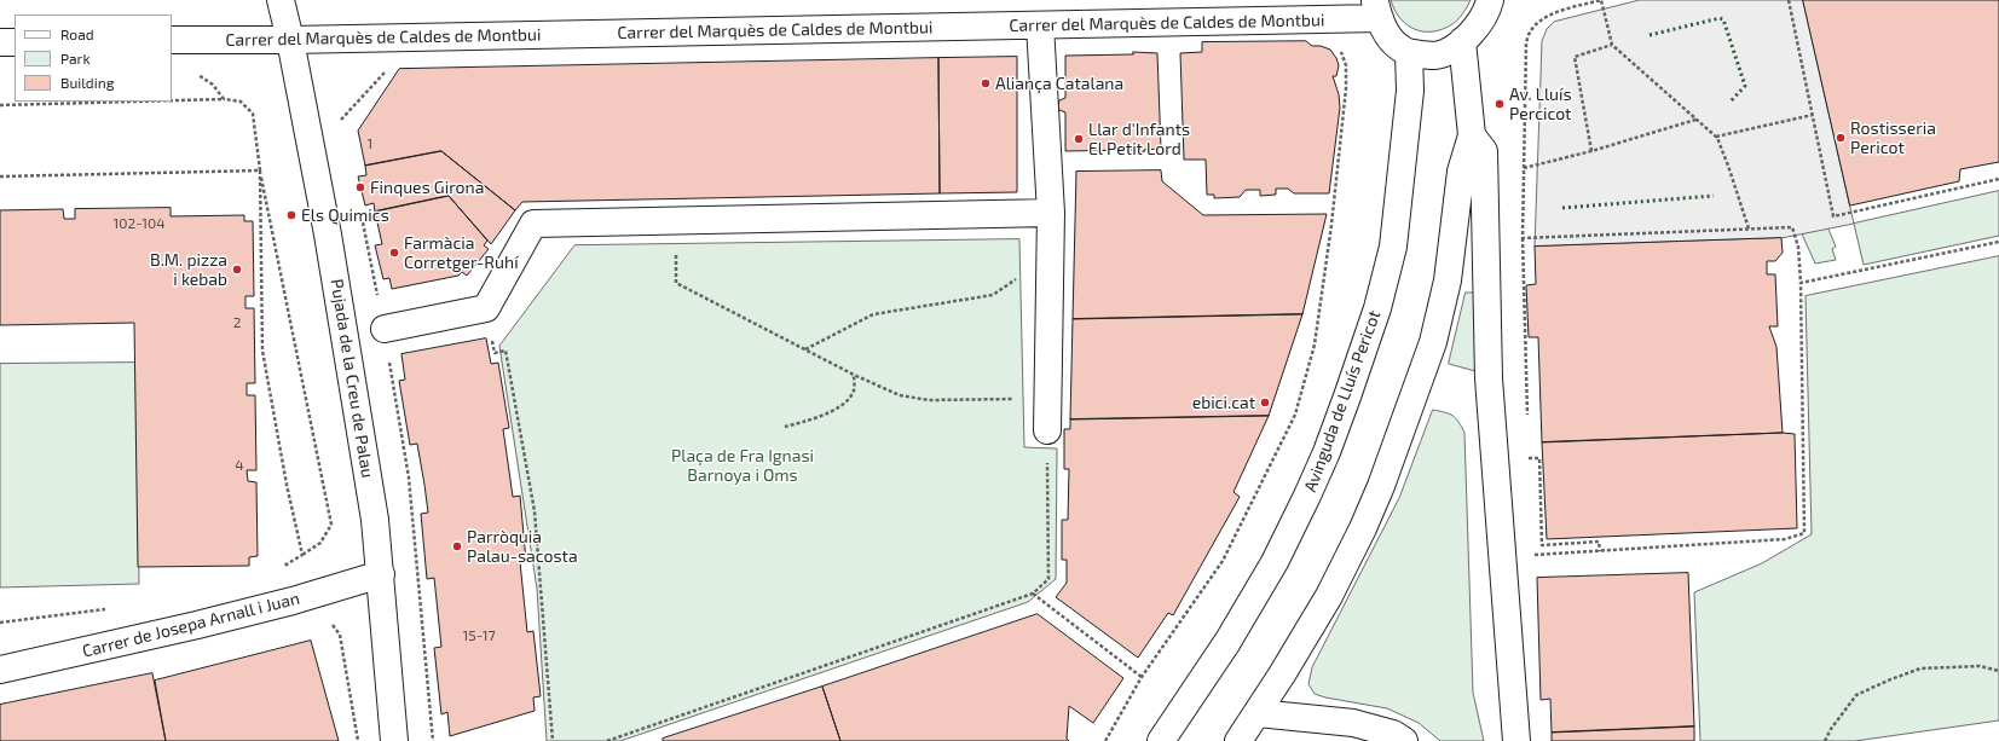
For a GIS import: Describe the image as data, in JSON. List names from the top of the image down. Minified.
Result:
{"streets":{"street":["Carrer del Marquès de Caldes de Montbui","Pujada de la Creu de Palau","Avinguda de Lluís Pericot","Carrer de Josepa Arnall i Juan"]},"crossings":[["Carrer del Marquès de Caldes de Montbui","Pujada de la Creu de Palau"],["Pujada de la Creu de Palau","Carrer de Josepa Arnall i Juan"]],"parks":["Plaça de Fra Ignasi Barnoya i Oms"],"places":["Aliança Catalana","Av. Lluís Percicot","Rostisseria Pericot","Llar d'Infants El Petit Lord","Finques Girona","Els Quimics","Farmàcia Corretger-Ruhí","B.M. pizza i kebab","ebici.cat","Parròquia Palau-sacosta"],"house_numbers":["1","102-104","2","4","15-17"],"legend":["Road","Park","Building"]}
